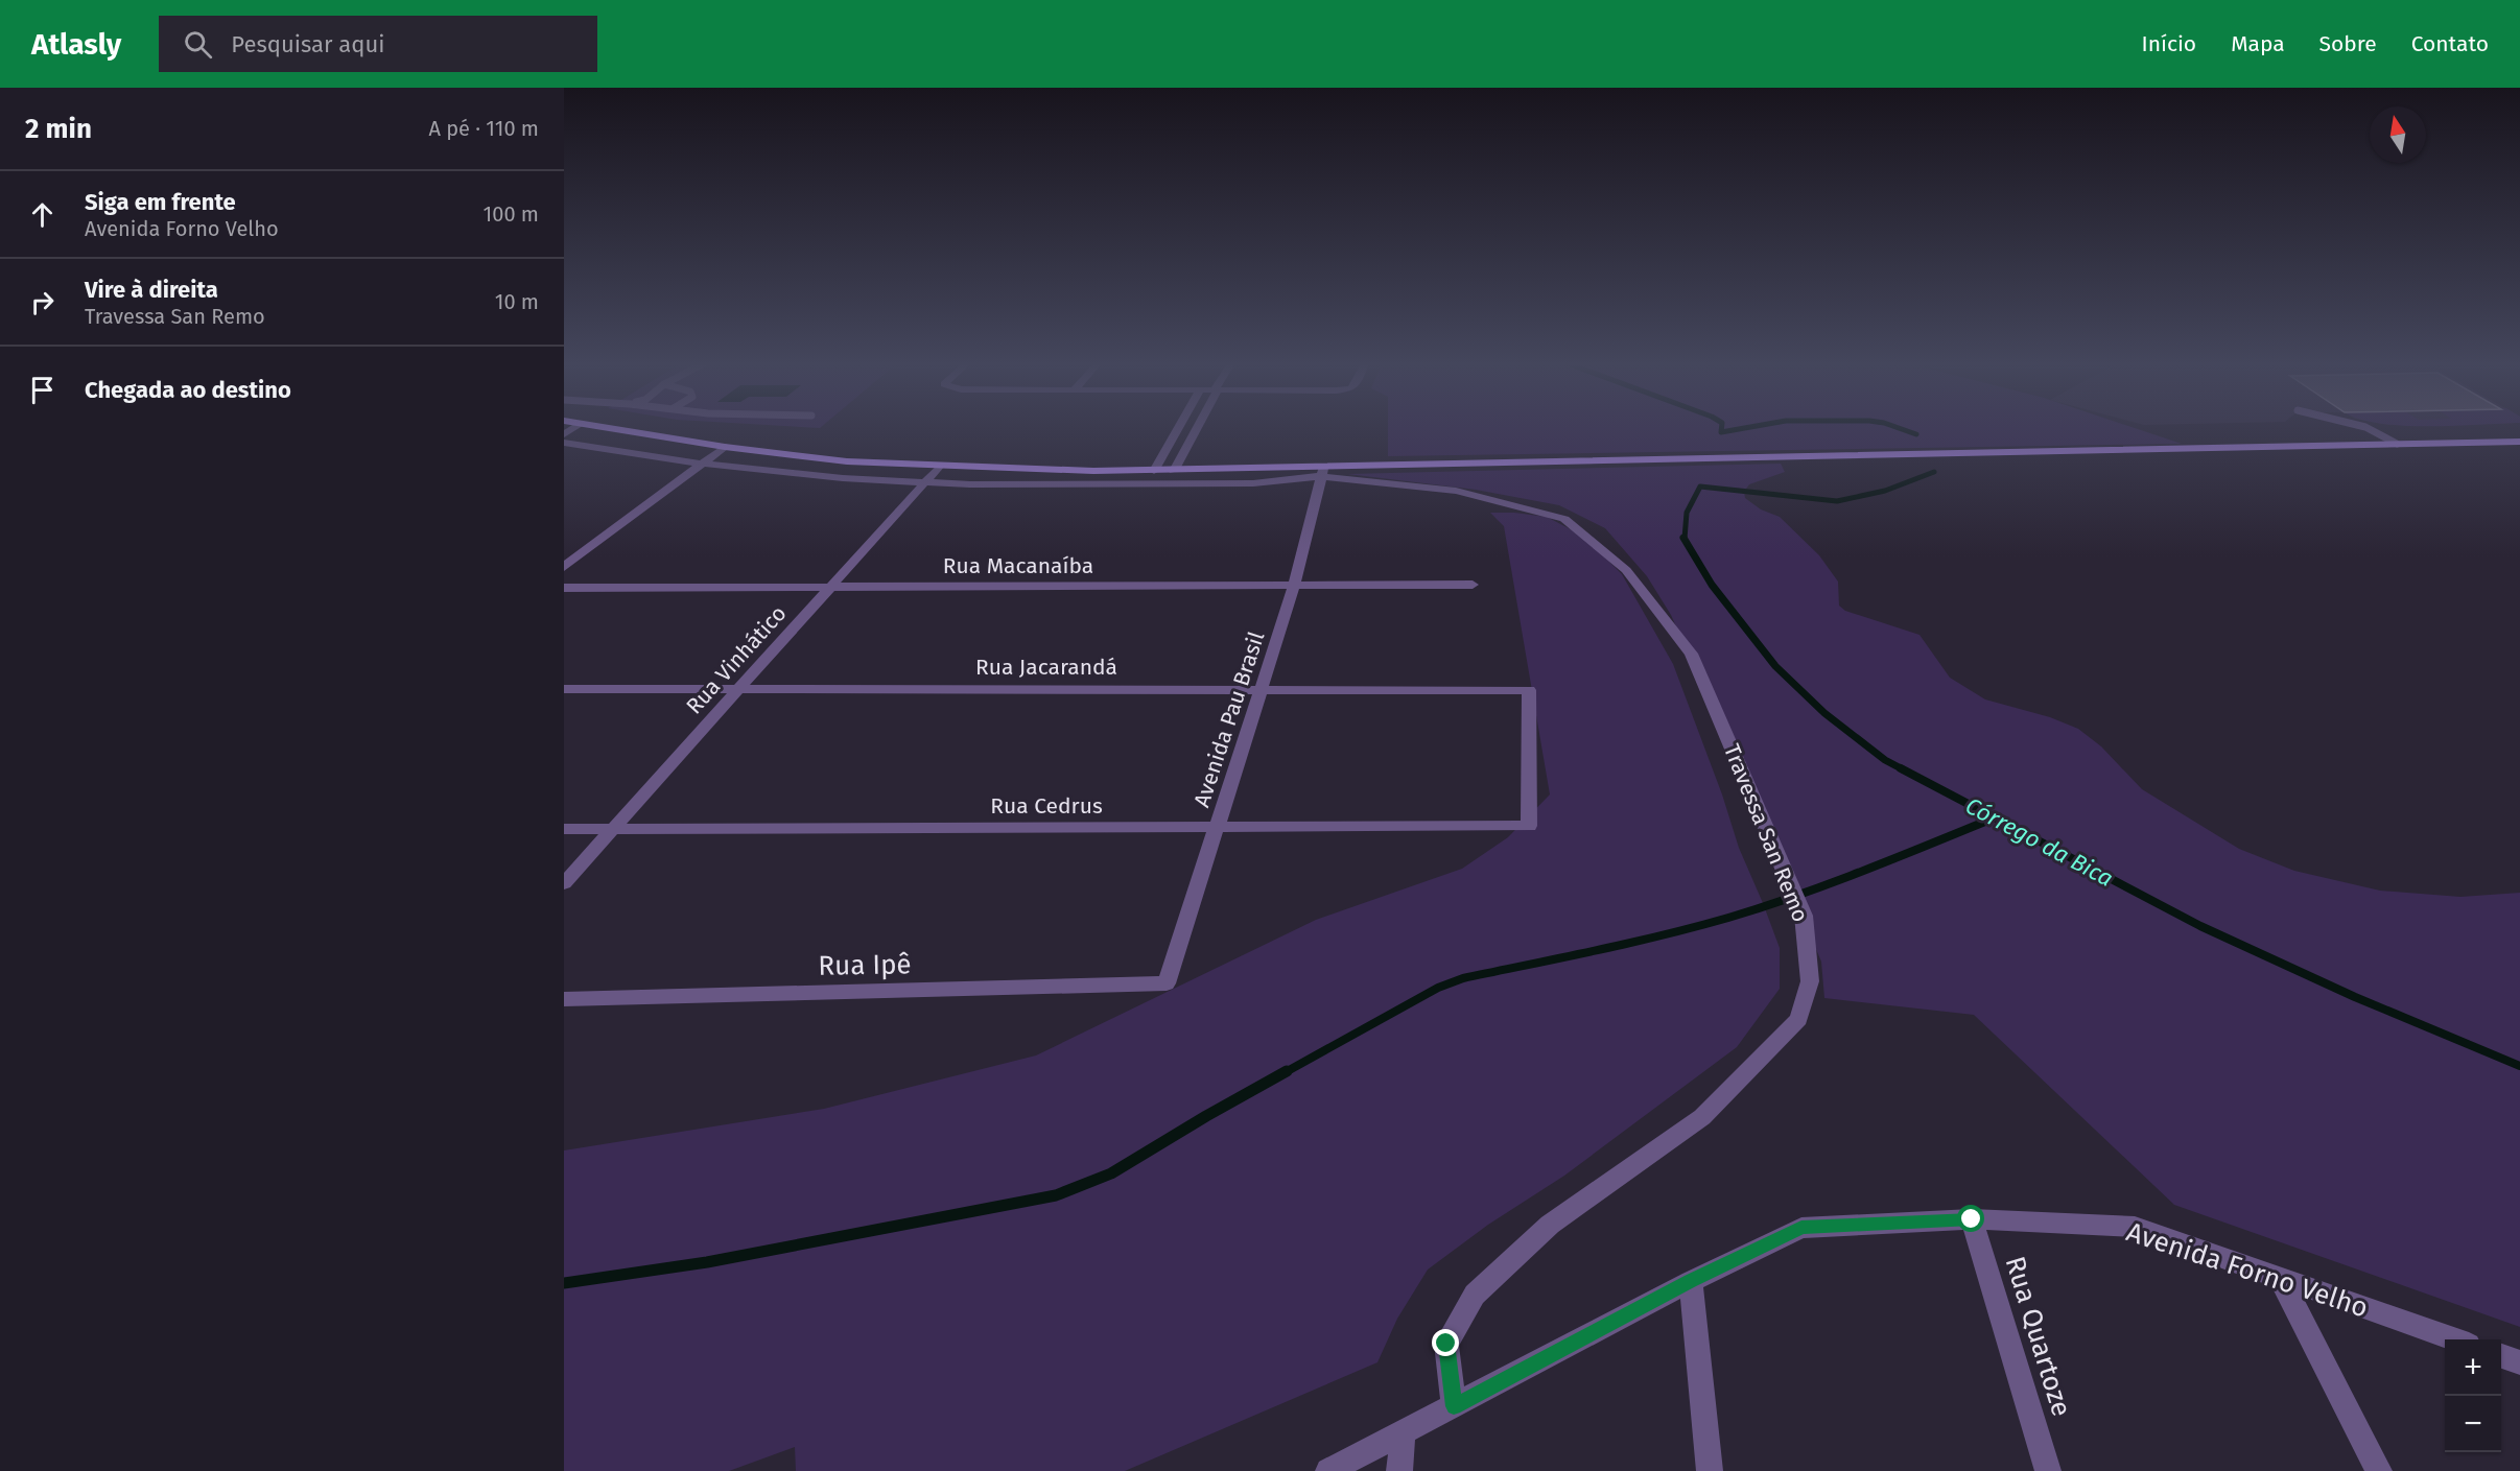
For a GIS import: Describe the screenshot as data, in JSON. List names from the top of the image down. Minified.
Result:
{"streets":{"street":["Rua Macanaíba","Rua Vinhático","Rua Jacarandá","Avenida Pau Brasil","Rua Cedrus","Travessa San Remo","Rua Ipê","Avenida Forno Velho","Rua Quartoze"]},"crossings":[["Rua Macanaíba","Rua Vinhático"],["Rua Macanaíba","Avenida Pau Brasil"],["Rua Vinhático","Rua Jacarandá"],["Rua Vinhático","Rua Cedrus"],["Rua Vinhático","Travessa San Remo"],["Rua Jacarandá","Avenida Pau Brasil"],["Rua Jacarandá","Rua Cedrus"],["Avenida Pau Brasil","Rua Cedrus"],["Avenida Pau Brasil","Travessa San Remo"],["Avenida Pau Brasil","Rua Ipê"],["Travessa San Remo","Avenida Forno Velho"],["Avenida Forno Velho","Rua Quartoze"]],"water":["Córrego da Bica"],"north":"top","page":{"header":"Atlasly","search":"Pesquisar aqui","nav":["Início","Mapa","Sobre","Contato"],"heading":["2 min","A pé · 110 m"],"list":[["Siga em frente","Avenida Forno Velho","100 m"],["Vire à direita","Travessa San Remo","10 m"],"Chegada ao destino"],"map_buttons":["+","−"]}}
